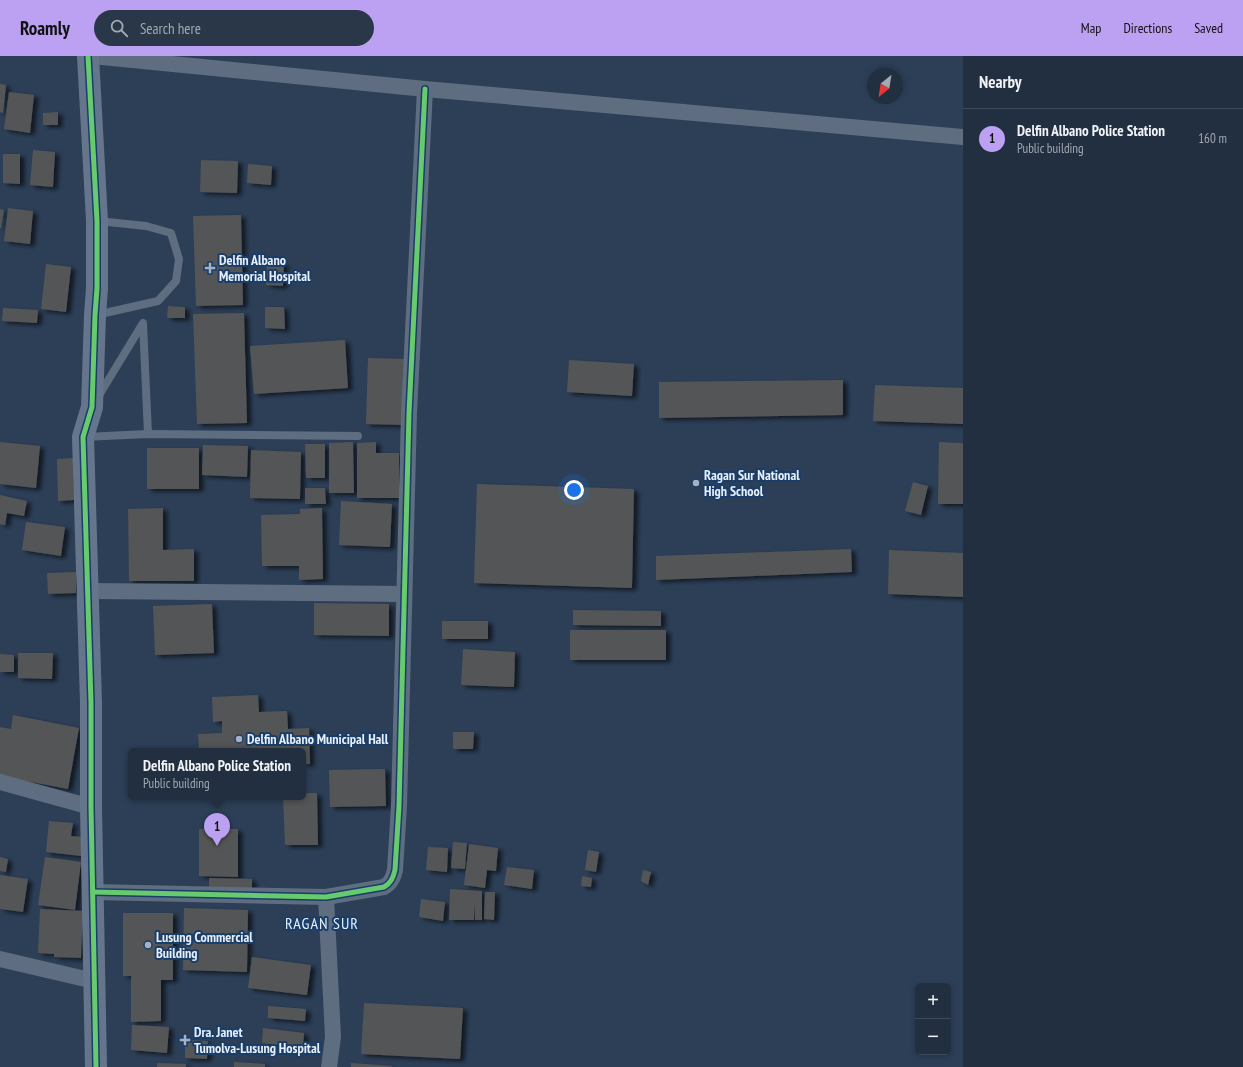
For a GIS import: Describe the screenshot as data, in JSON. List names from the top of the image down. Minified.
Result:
{"districts":["RAGAN SUR"],"places":{"health":["Delfin Albano Memorial Hospital","Dra. Janet Tumolva-Lusung Hospital"],"other":["Ragan Sur National High School","Delfin Albano Municipal Hall","Lusung Commercial Building"]},"north":"bottom left","page":{"header":"Roamly","search":"Search here","nav":["Map","Directions","Saved"],"heading":"Nearby","list":[{"mark":"1","name":"Delfin Albano Police Station","note":"Public building","value":"160 m"}],"popup":["Delfin Albano Police Station","Public building"],"pins":"1","map_buttons":["+","−"]}}
